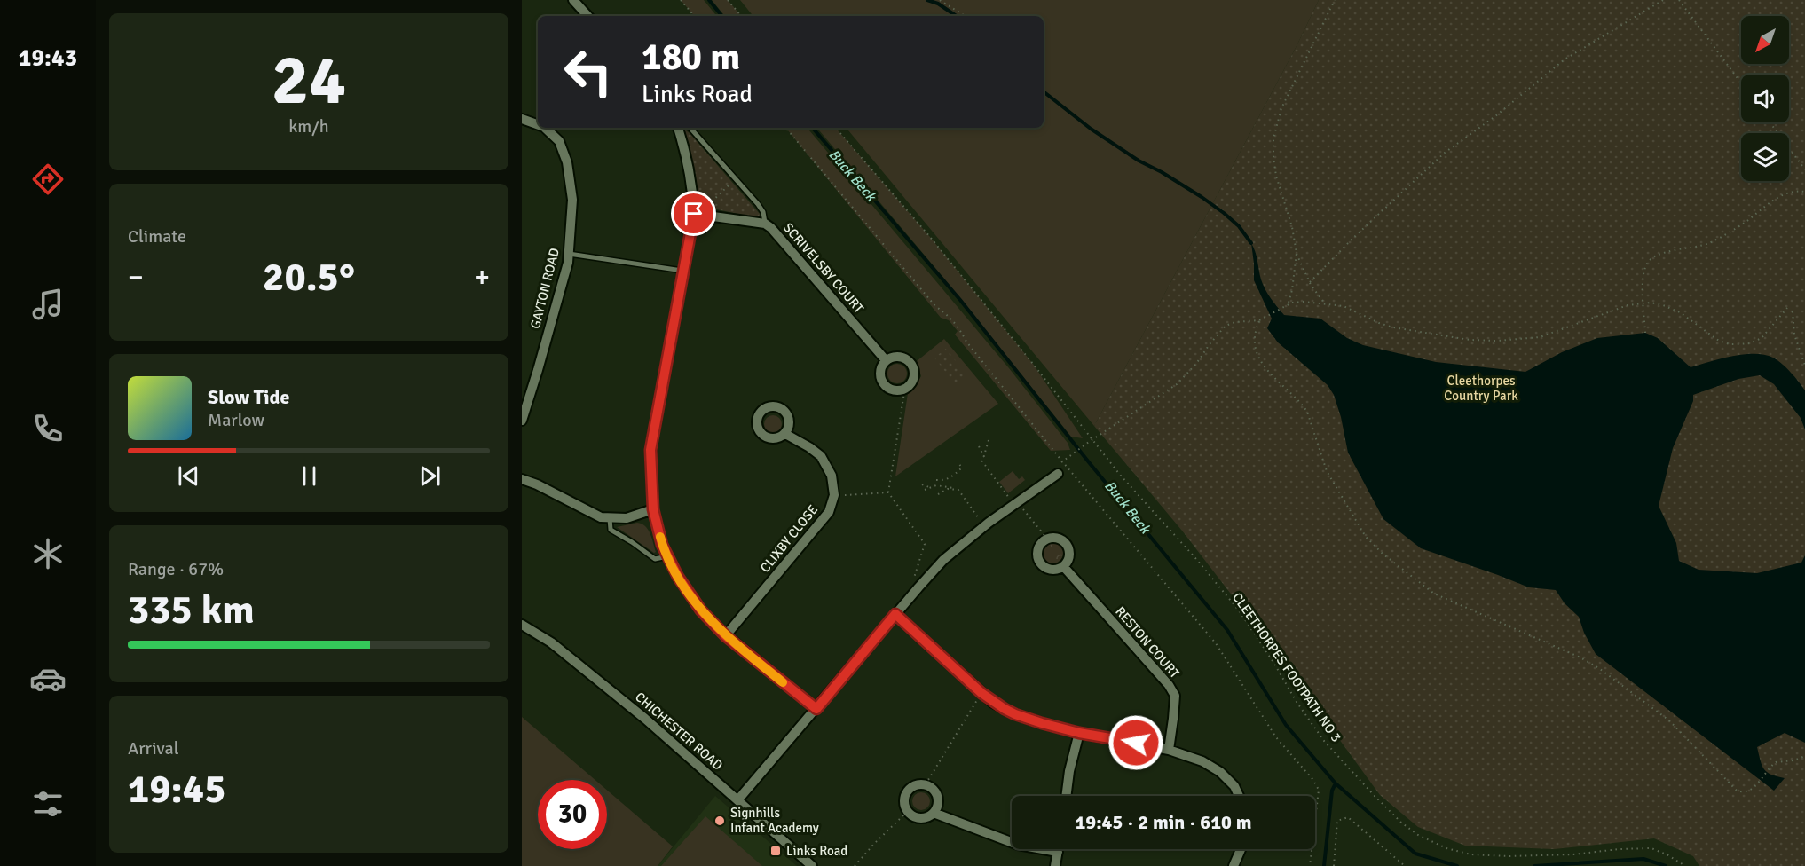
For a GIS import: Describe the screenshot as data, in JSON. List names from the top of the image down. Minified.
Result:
{"streets":{"street":["SCRIVELSBY COURT","GAYTON ROAD","CLIXBY CLOSE","RESTON COURT","CHICHESTER ROAD"],"path":["CLEETHORPES FOOTPATH NO 3"]},"water":["Buck Beck"],"parks":["Cleethorpes Country Park"],"places":{"other":["Signhills Infant Academy"],"transit":["Links Road"]},"north":"bottom left","page":{"tabs":"19:43","tile":[["24","km/h"],"Climate",["Range · 67%","335 km"],["Arrival","19:45"]],"turn":["180 m","Links Road"],"heat":["−","20.5°","+"],"song":["Slow Tide","Marlow"],"limit":"30","trip":"19:45 · 2 min · 610 m"}}
